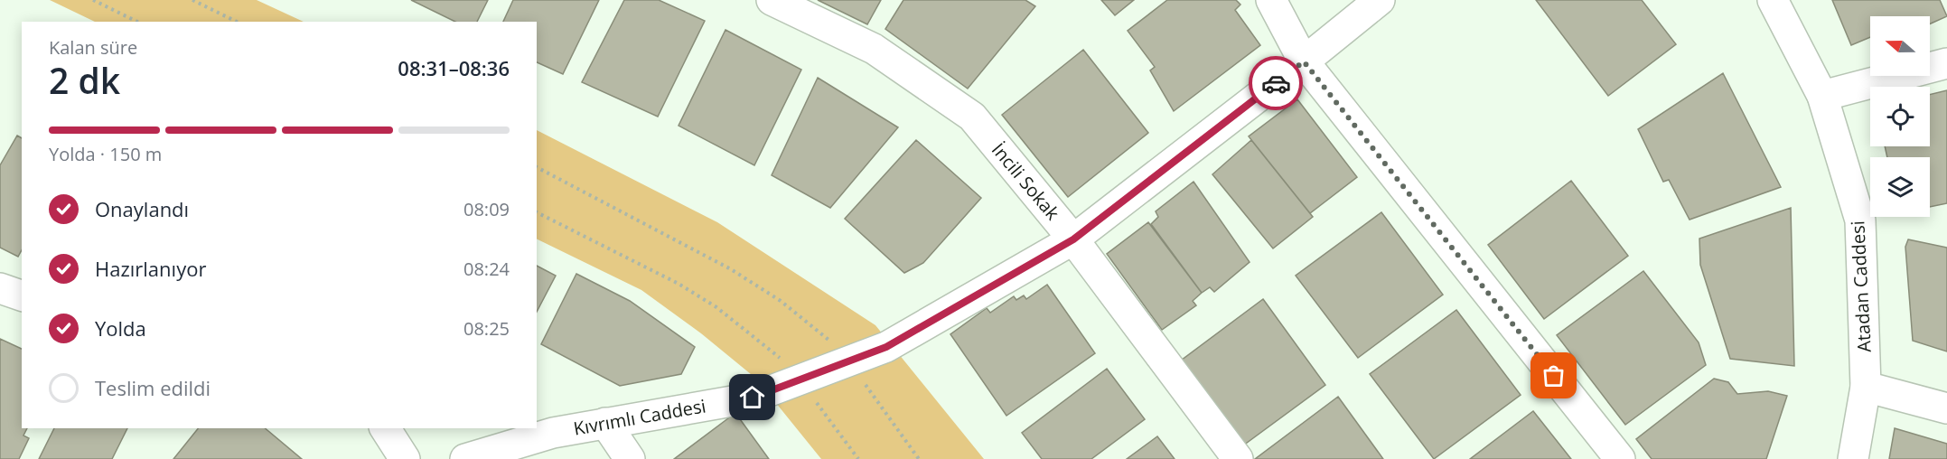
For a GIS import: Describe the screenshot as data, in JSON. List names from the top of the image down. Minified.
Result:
{"streets":{"street":["İncili Sokak","Atadan Caddesi","Kıvrımlı Caddesi"]},"crossings":[["İncili Sokak","Kıvrımlı Caddesi"]],"north":"left","page":{"heading":["2 dk","Kalan süre","08:31–08:36"],"bar":"Yolda · 150 m","list":[["Onaylandı","08:09"],["Hazırlanıyor","08:24"],["Yolda","08:25"],"Teslim edildi"]}}
